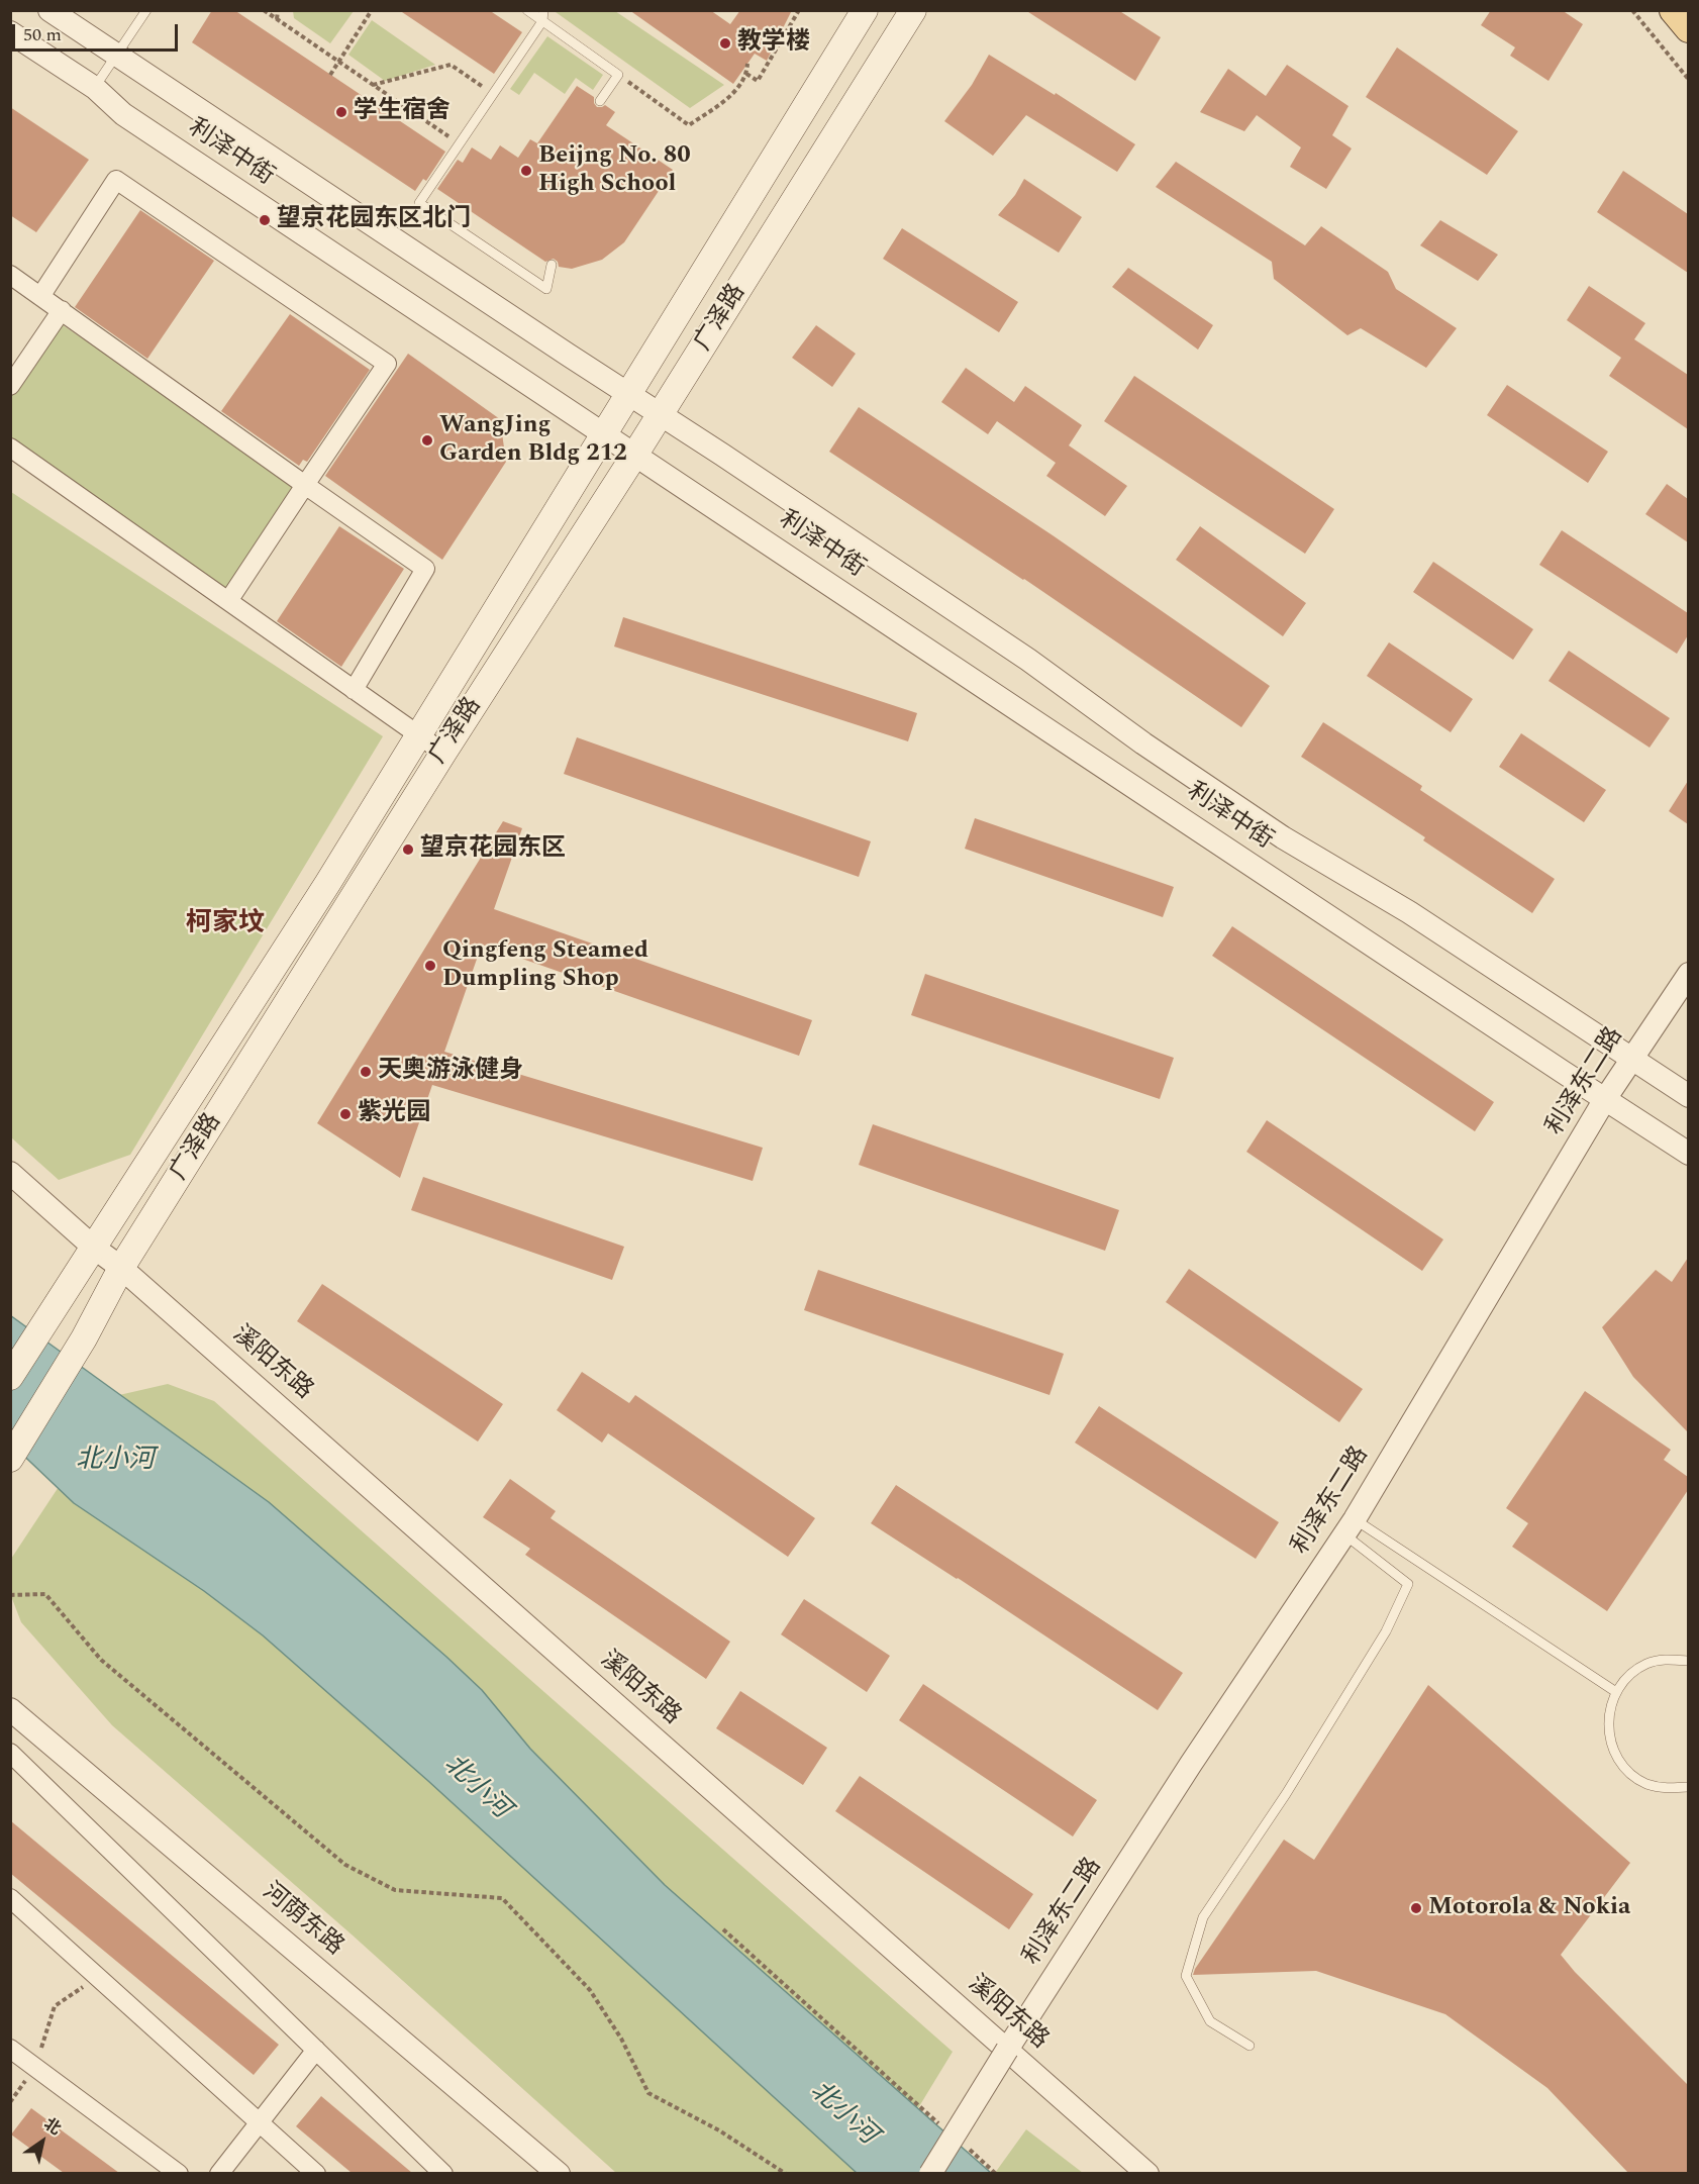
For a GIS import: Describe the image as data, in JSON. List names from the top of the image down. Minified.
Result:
{"streets":{"main road":["广泽路"],"street":["利泽中街","利泽东二路","溪阳东路","河荫东路"]},"crossings":[["利泽中街","广泽路"],["利泽中街","利泽东二路"],["广泽路","溪阳东路"],["利泽东二路","溪阳东路"]],"districts":["柯家坟"],"water":["北小河"],"places":["教学楼","学生宿舍","Beijng No. 80 High School","望京花园东区北门","WangJing Garden Bldg 212","望京花园东区","Qingfeng Steamed Dumpling Shop","天奥游泳健身","紫光园","Motorola & Nokia"],"scale_bar":"50 m","north":"top right"}
